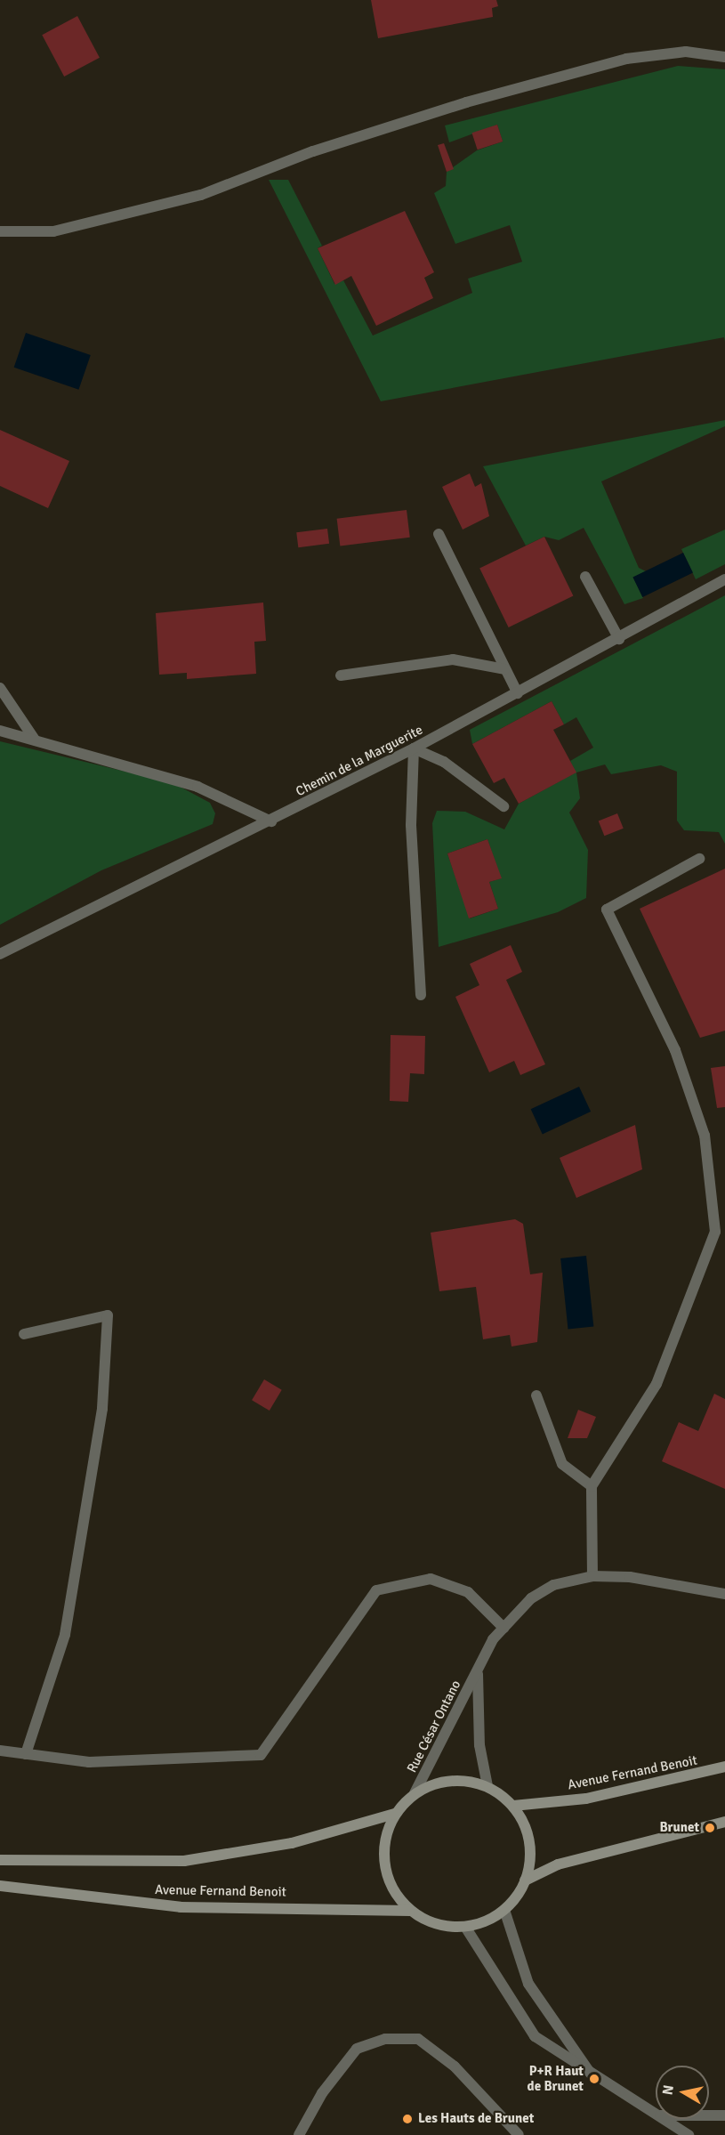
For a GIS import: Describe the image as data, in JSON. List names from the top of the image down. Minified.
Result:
{"streets":{"main road":["Avenue Fernand Benoit"],"street":["Chemin de la Marguerite","Rue César Ontano"]},"crossings":[["Rue César Ontano","Avenue Fernand Benoit"]],"places":["Brunet","P+R Haut de Brunet","Les Hauts de Brunet"],"north":"left"}
